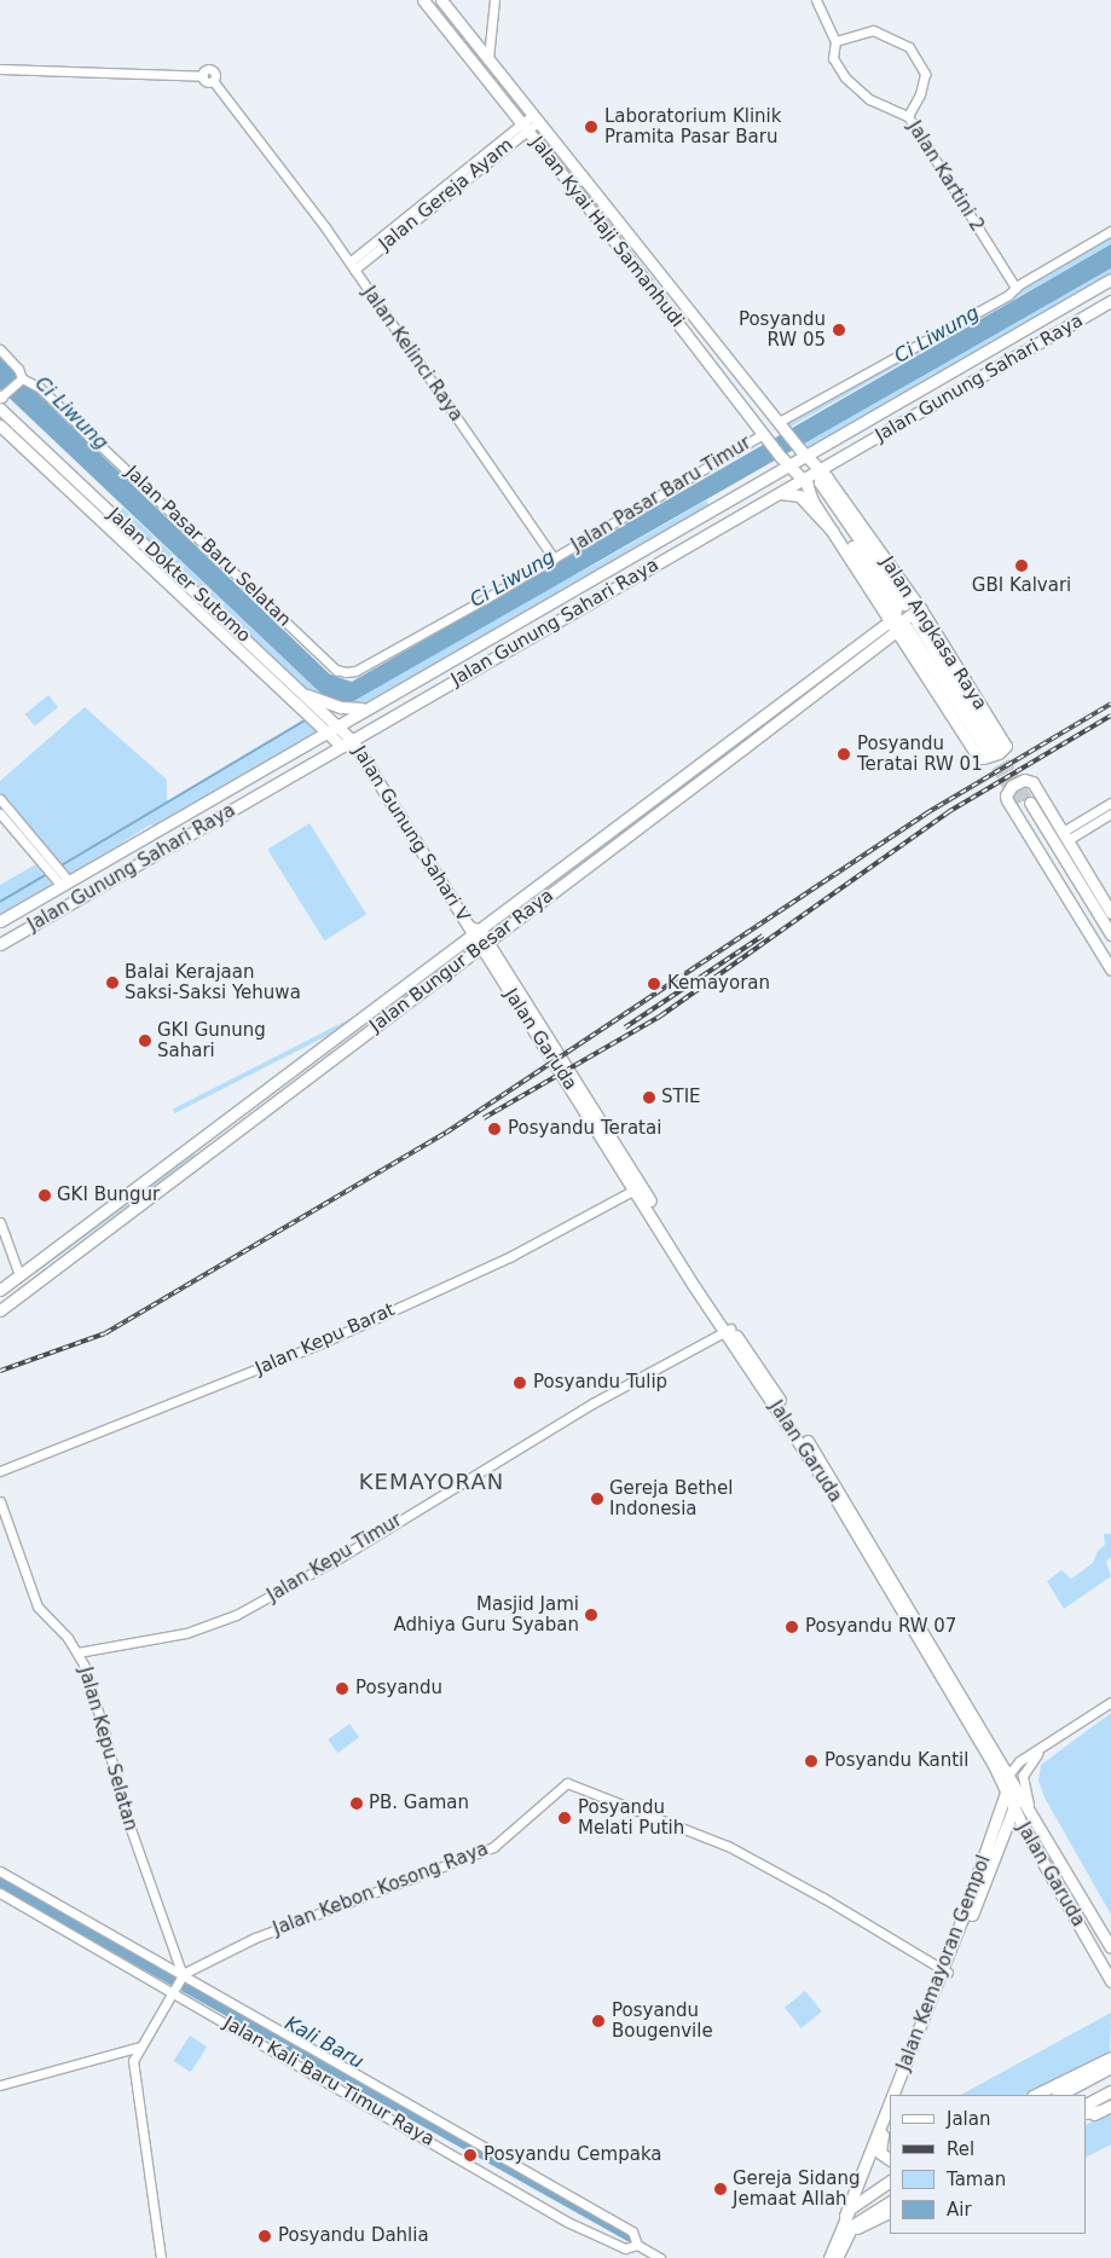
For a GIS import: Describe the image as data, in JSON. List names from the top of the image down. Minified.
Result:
{"streets":{"main road":["Jalan Kyai Haji Samanhudi","Jalan Gunung Sahari Raya","Jalan Dokter Sutomo","Jalan Angkasa Raya","Jalan Gunung Sahari V","Jalan Bungur Besar Raya","Jalan Garuda","Jalan Kemayoran Gempol"],"street":["Jalan Kartini 2","Jalan Gereja Ayam","Jalan Kelinci Raya","Jalan Pasar Baru Timur","Jalan Pasar Baru Selatan","Jalan Kepu Barat","Jalan Kepu Timur","Jalan Kepu Selatan","Jalan Kebon Kosong Raya","Jalan Kali Baru Timur Raya"]},"crossings":[["Jalan Gereja Ayam","Jalan Kyai Haji Samanhudi"],["Jalan Gereja Ayam","Jalan Kelinci Raya"],["Jalan Kyai Haji Samanhudi","Jalan Gunung Sahari Raya"],["Jalan Kyai Haji Samanhudi","Jalan Pasar Baru Timur"],["Jalan Kyai Haji Samanhudi","Jalan Angkasa Raya"],["Jalan Kelinci Raya","Jalan Pasar Baru Timur"],["Jalan Gunung Sahari Raya","Jalan Dokter Sutomo"],["Jalan Gunung Sahari Raya","Jalan Angkasa Raya"],["Jalan Gunung Sahari Raya","Jalan Gunung Sahari V"],["Jalan Pasar Baru Timur","Jalan Pasar Baru Selatan"],["Jalan Dokter Sutomo","Jalan Gunung Sahari V"],["Jalan Angkasa Raya","Jalan Bungur Besar Raya"],["Jalan Gunung Sahari V","Jalan Bungur Besar Raya"],["Jalan Gunung Sahari V","Jalan Garuda"],["Jalan Bungur Besar Raya","Jalan Garuda"],["Jalan Garuda","Jalan Kepu Barat"],["Jalan Garuda","Jalan Kepu Timur"],["Jalan Garuda","Jalan Kemayoran Gempol"],["Jalan Kepu Timur","Jalan Kepu Selatan"],["Jalan Kepu Selatan","Jalan Kebon Kosong Raya"],["Jalan Kebon Kosong Raya","Jalan Kemayoran Gempol"]],"districts":["KEMAYORAN"],"water":["Ci Liwung","Kali Baru"],"places":["Laboratorium Klinik Pramita Pasar Baru","Posyandu RW 05","GBI Kalvari","Posyandu Teratai RW 01","Balai Kerajaan Saksi-Saksi Yehuwa","Kemayoran","GKI Gunung Sahari","STIE","Posyandu Teratai","GKI Bungur","Posyandu Tulip","Gereja Bethel Indonesia","Masjid Jami Adhiya Guru Syaban","Posyandu RW 07","Posyandu","Posyandu Kantil","PB. Gaman","Posyandu Melati Putih","Posyandu Bougenvile","Posyandu Cempaka","Gereja Sidang Jemaat Allah","Posyandu Dahlia"],"legend":["Jalan","Rel","Taman","Air"]}
